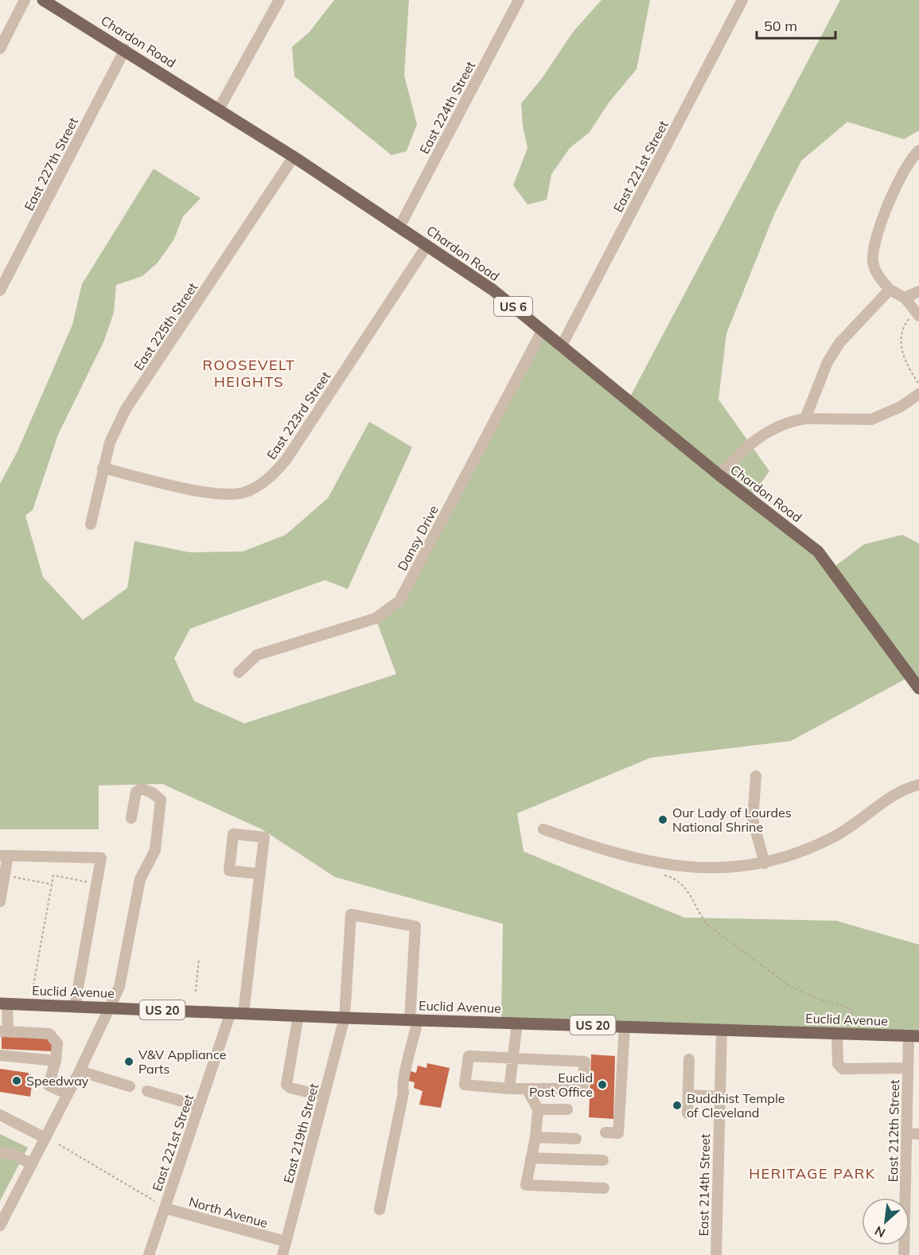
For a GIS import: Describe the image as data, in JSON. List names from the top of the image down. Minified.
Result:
{"streets":{"main road":["Chardon Road","US 6","Euclid Avenue","US 20"],"street":["East 224th Street","East 227th Street","East 221st Street","East 225th Street","East 223rd Street","Dansy Drive","East 212th Street","East 219th Street","East 214th Street","North Avenue"]},"crossings":[["Chardon Road","East 224th Street"],["Chardon Road","East 227th Street"],["Chardon Road","East 221st Street"],["Chardon Road","East 225th Street"],["Chardon Road","East 223rd Street"],["Chardon Road","Dansy Drive"],["East 221st Street","Euclid Avenue"],["East 221st Street","North Avenue"],["East 225th Street","East 223rd Street"],["Euclid Avenue","East 212th Street"],["Euclid Avenue","East 219th Street"],["Euclid Avenue","East 214th Street"],["East 219th Street","North Avenue"]],"districts":["ROOSEVELT HEIGHTS","HERITAGE PARK"],"places":["Our Lady of Lourdes National Shrine","V&V Appliance Parts","Speedway","Euclid Post Office","Buddhist Temple of Cleveland"],"scale_bar":"50 m","north":"bottom left"}
